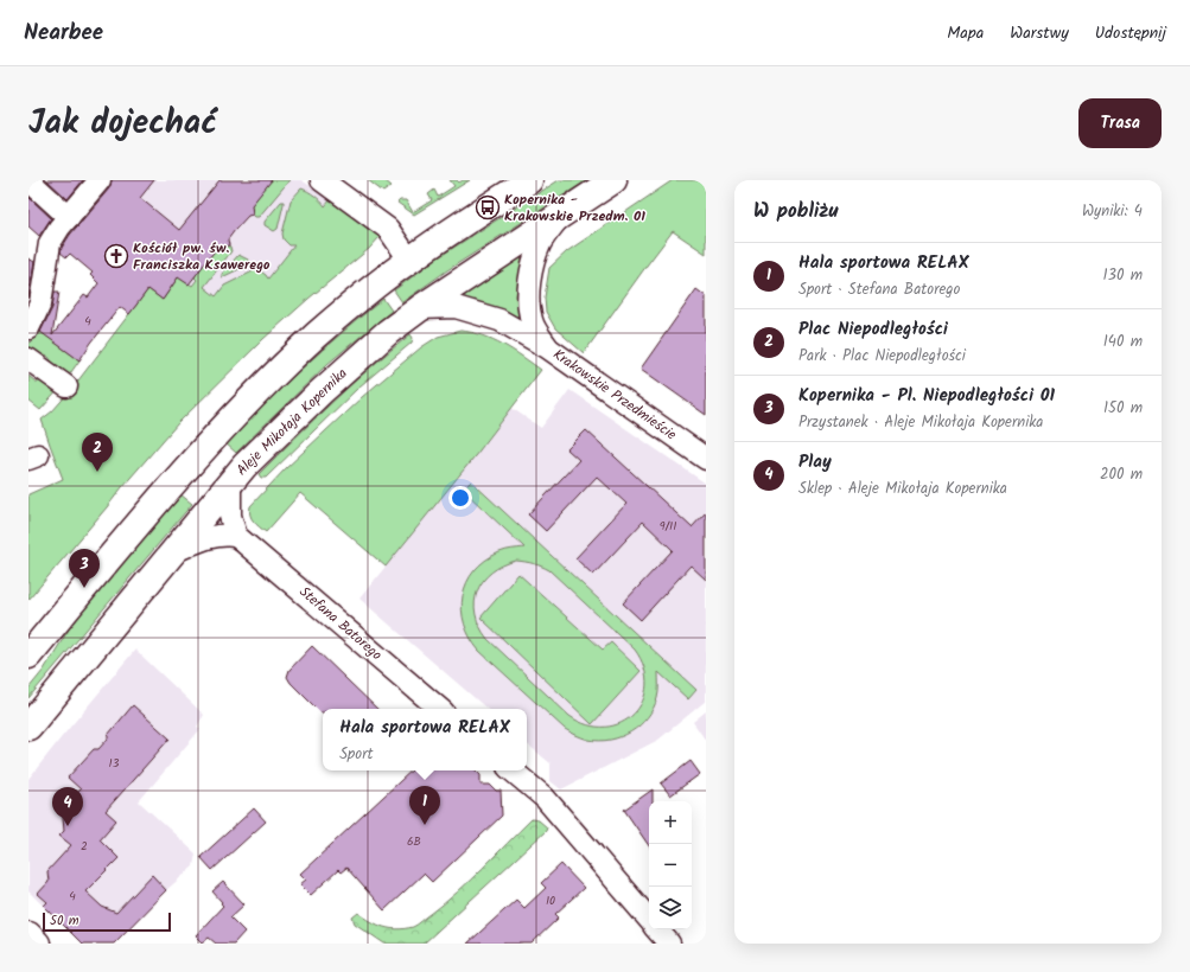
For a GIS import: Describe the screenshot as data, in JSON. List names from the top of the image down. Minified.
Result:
{"streets":{"main road":["Aleje Mikołaja Kopernika"],"street":["Krakowskie Przedmieście","Stefana Batorego"]},"crossings":[["Krakowskie Przedmieście","Aleje Mikołaja Kopernika"]],"places":{"bus stop":["Kopernika - Krakowskie Przedm. 01"],"church":["Kościół pw. św. Franciszka Ksawerego"]},"house_numbers":["4","9/11","13","6B","2","4","10"],"scale_bar":"50 m","page":{"header":"Nearbee","nav":["Mapa","Warstwy","Udostępnij"],"title":"Jak dojechać","buttons":"Trasa","heading":["W pobliżu","Wyniki: 4"],"list":[{"mark":"1","name":"Hala sportowa RELAX","note":"Sport · Stefana Batorego","value":"130 m"},{"mark":"2","name":"Plac Niepodległości","note":"Park · Plac Niepodległości","value":"140 m"},{"mark":"3","name":"Kopernika - Pl. Niepodległości 01","note":"Przystanek · Aleje Mikołaja Kopernika","value":"150 m"},{"mark":"4","name":"Play","note":"Sklep · Aleje Mikołaja Kopernika","value":"200 m"}],"pins":["2","3","1","4"],"popup":["Hala sportowa RELAX","Sport"],"map_buttons":["+","−"],"scale":"50 m"}}
